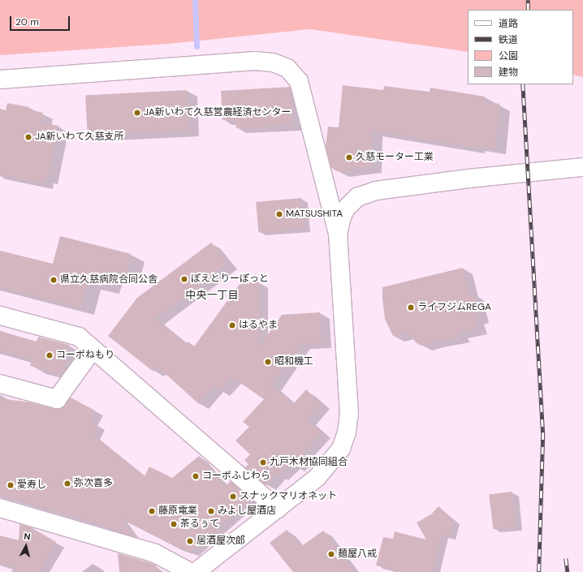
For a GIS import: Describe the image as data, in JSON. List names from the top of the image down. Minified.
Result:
{"districts":["中央一丁目"],"places":["JA新いわて久慈営農経済センター","JA新いわて久慈支所","久慈モーター工業","MATSUSHITA","ぽえとりーぽっと","県立久慈病院合同公舎","ライフジムREGA","はるやま","コーポねもり","昭和機工","九戸木材協同組合","コーポふじわら","弥次喜多","愛寿し","スナックマリオネット","藤原電業","みよし屋酒店","茶るぅて","居酒屋次郎","麺屋八戒"],"legend":["道路","鉄道","公園","建物"],"scale_bar":"20 m","north":"top"}
